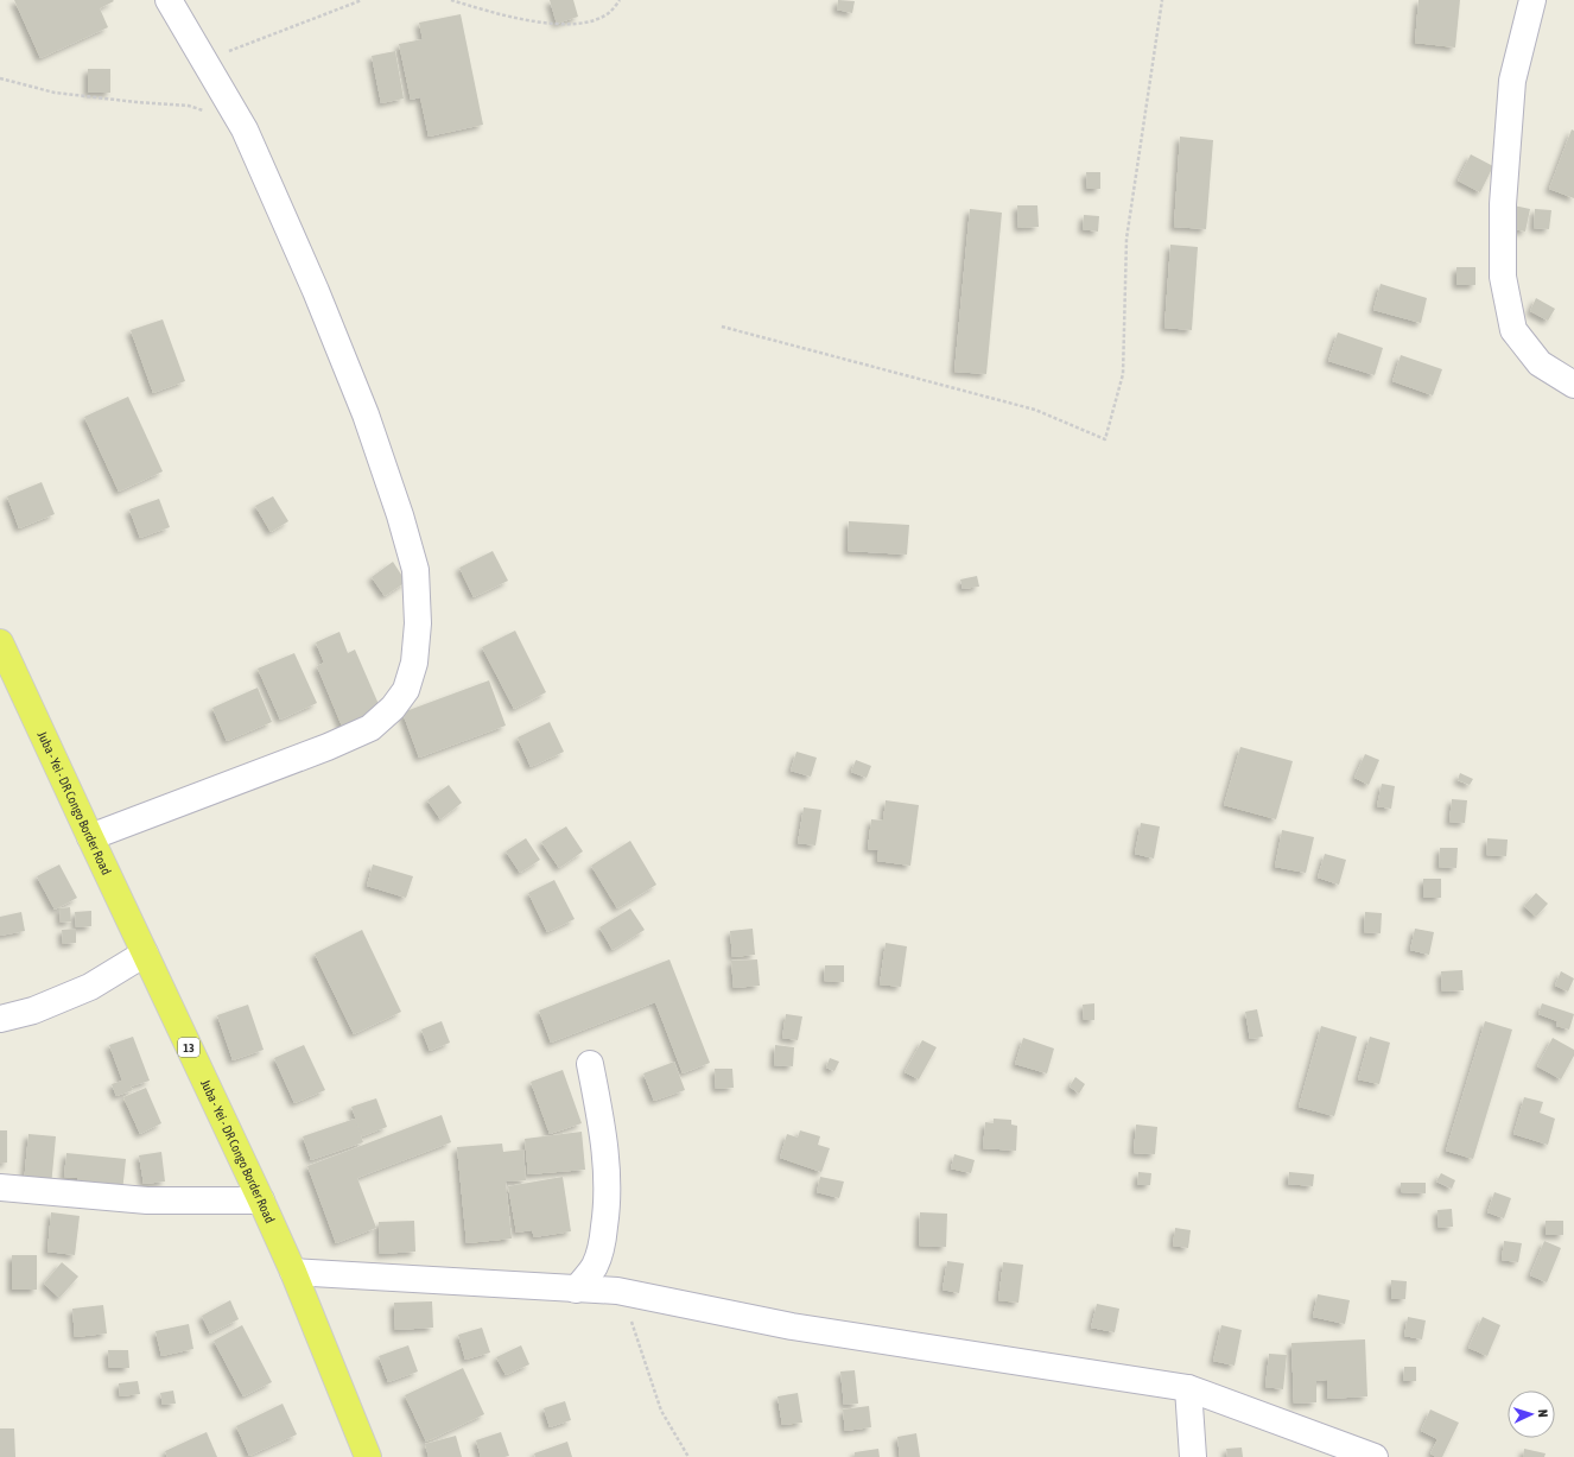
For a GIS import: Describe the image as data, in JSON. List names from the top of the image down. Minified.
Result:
{"streets":{"main road":["Juba - Yei - DR Congo Border Road","13"]},"north":"right"}
